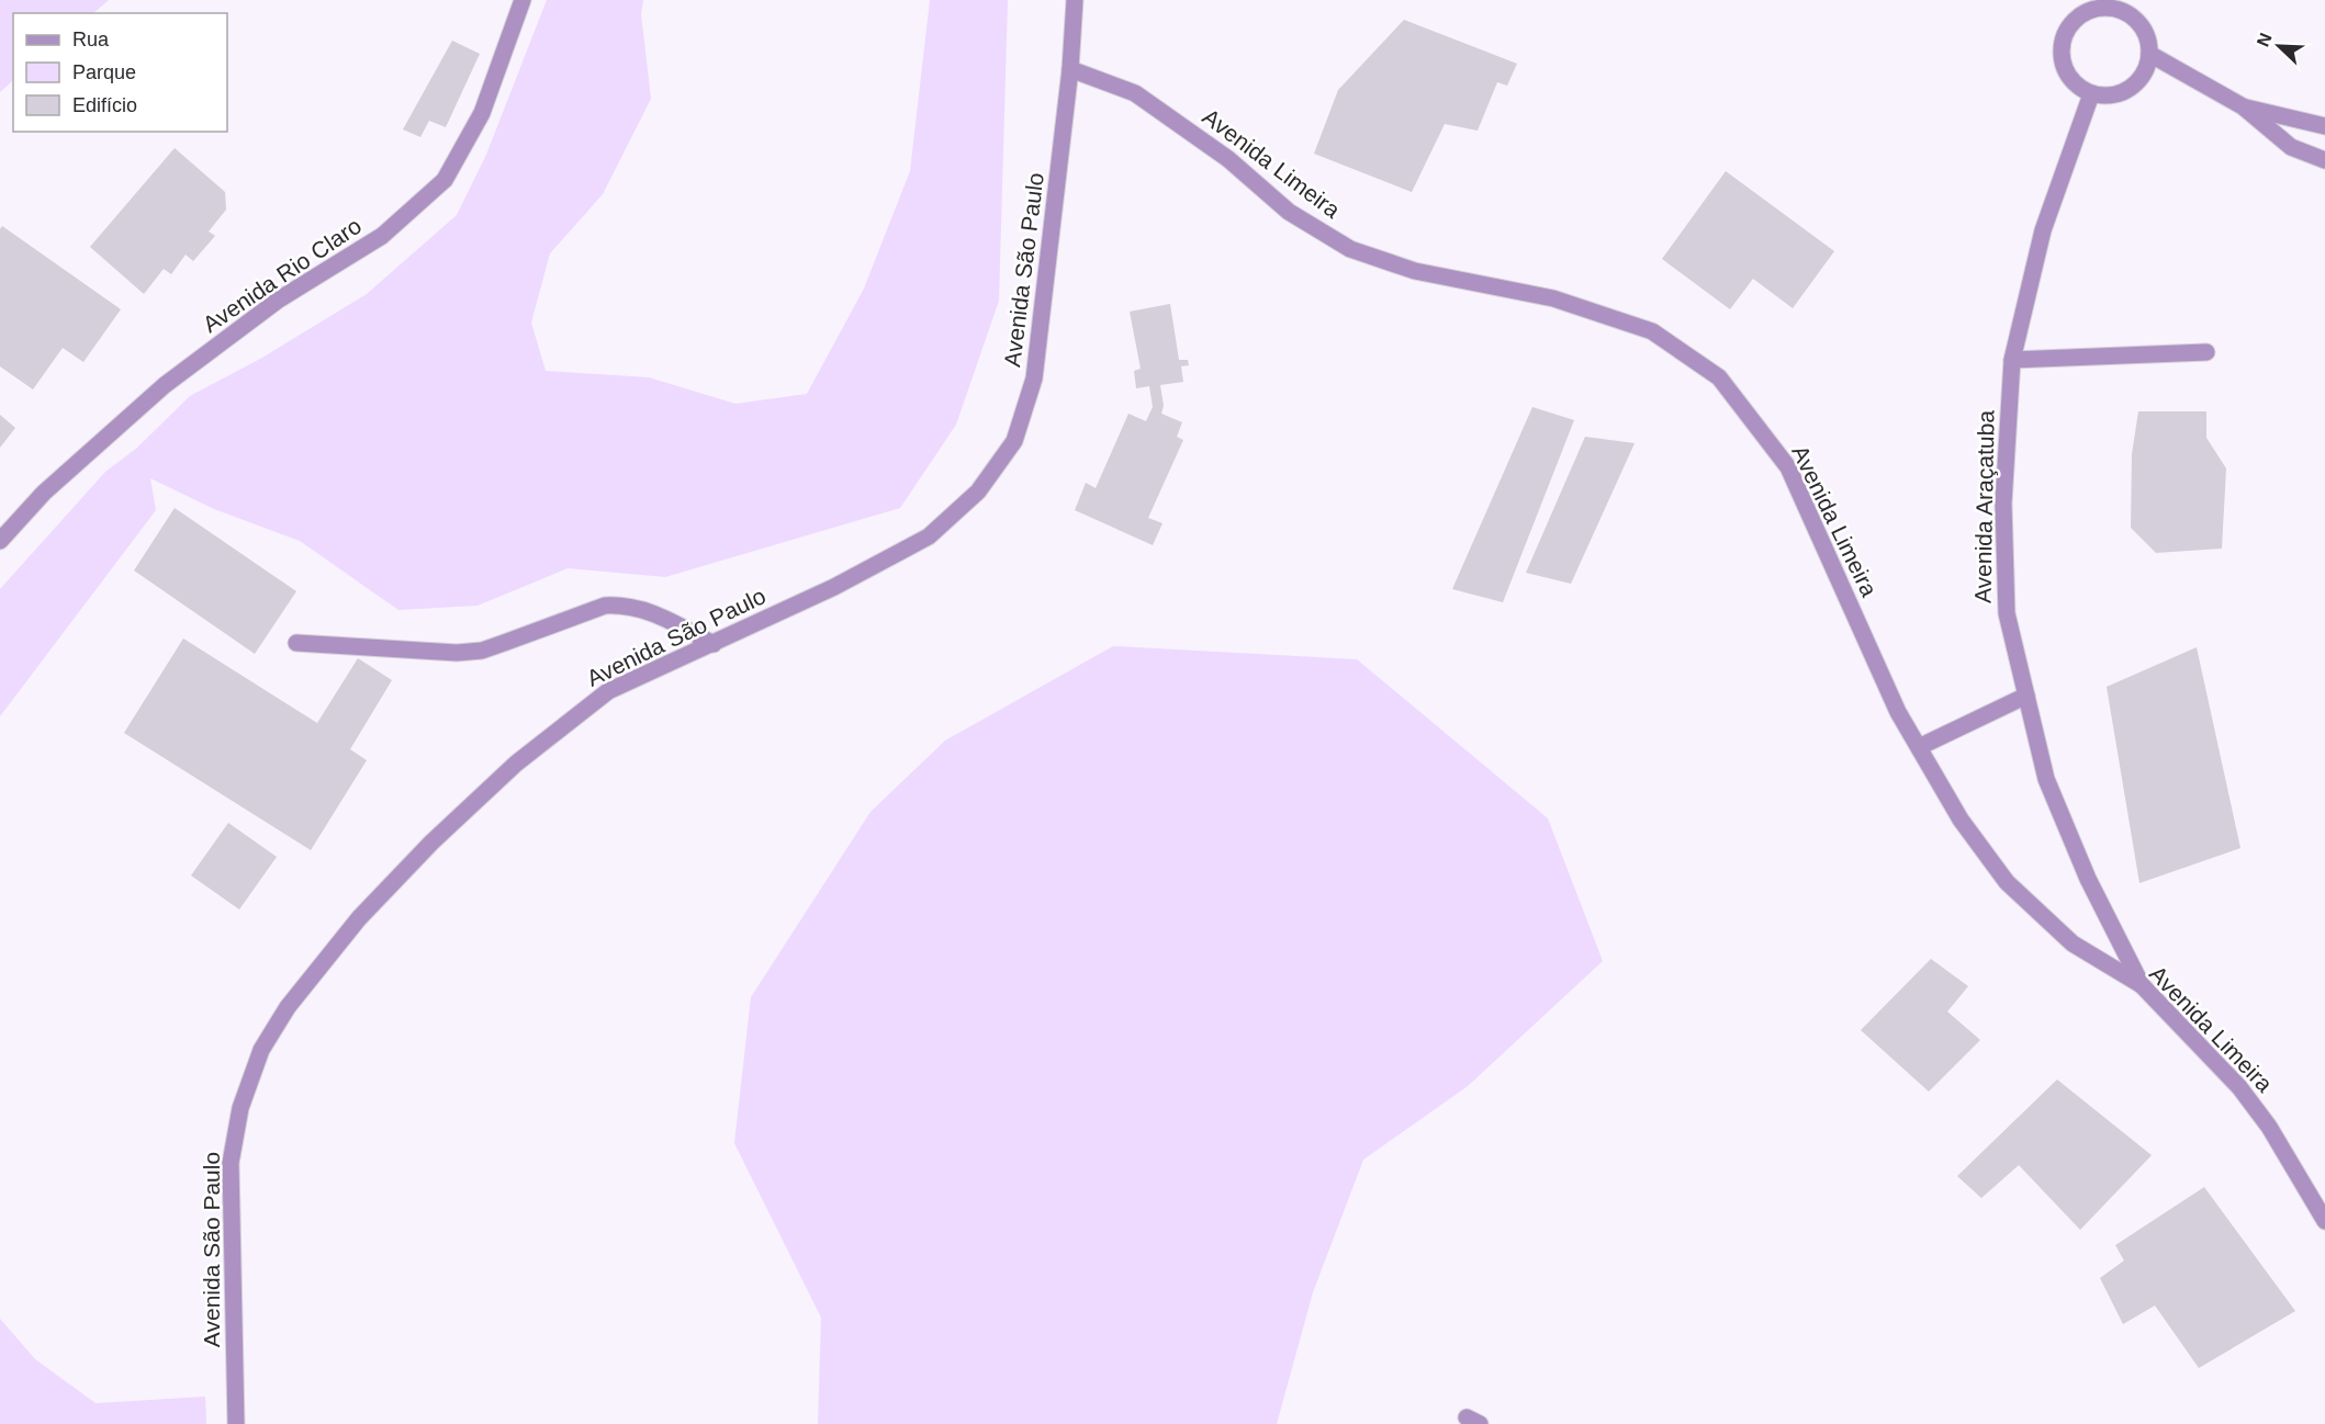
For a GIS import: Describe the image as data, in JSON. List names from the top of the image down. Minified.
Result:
{"streets":{"street":["Avenida Limeira","Avenida São Paulo","Avenida Rio Claro","Avenida Araçatuba"]},"crossings":[["Avenida Limeira","Avenida São Paulo"],["Avenida Limeira","Avenida Araçatuba"]],"legend":["Rua","Parque","Edifício"],"north":"top left"}
